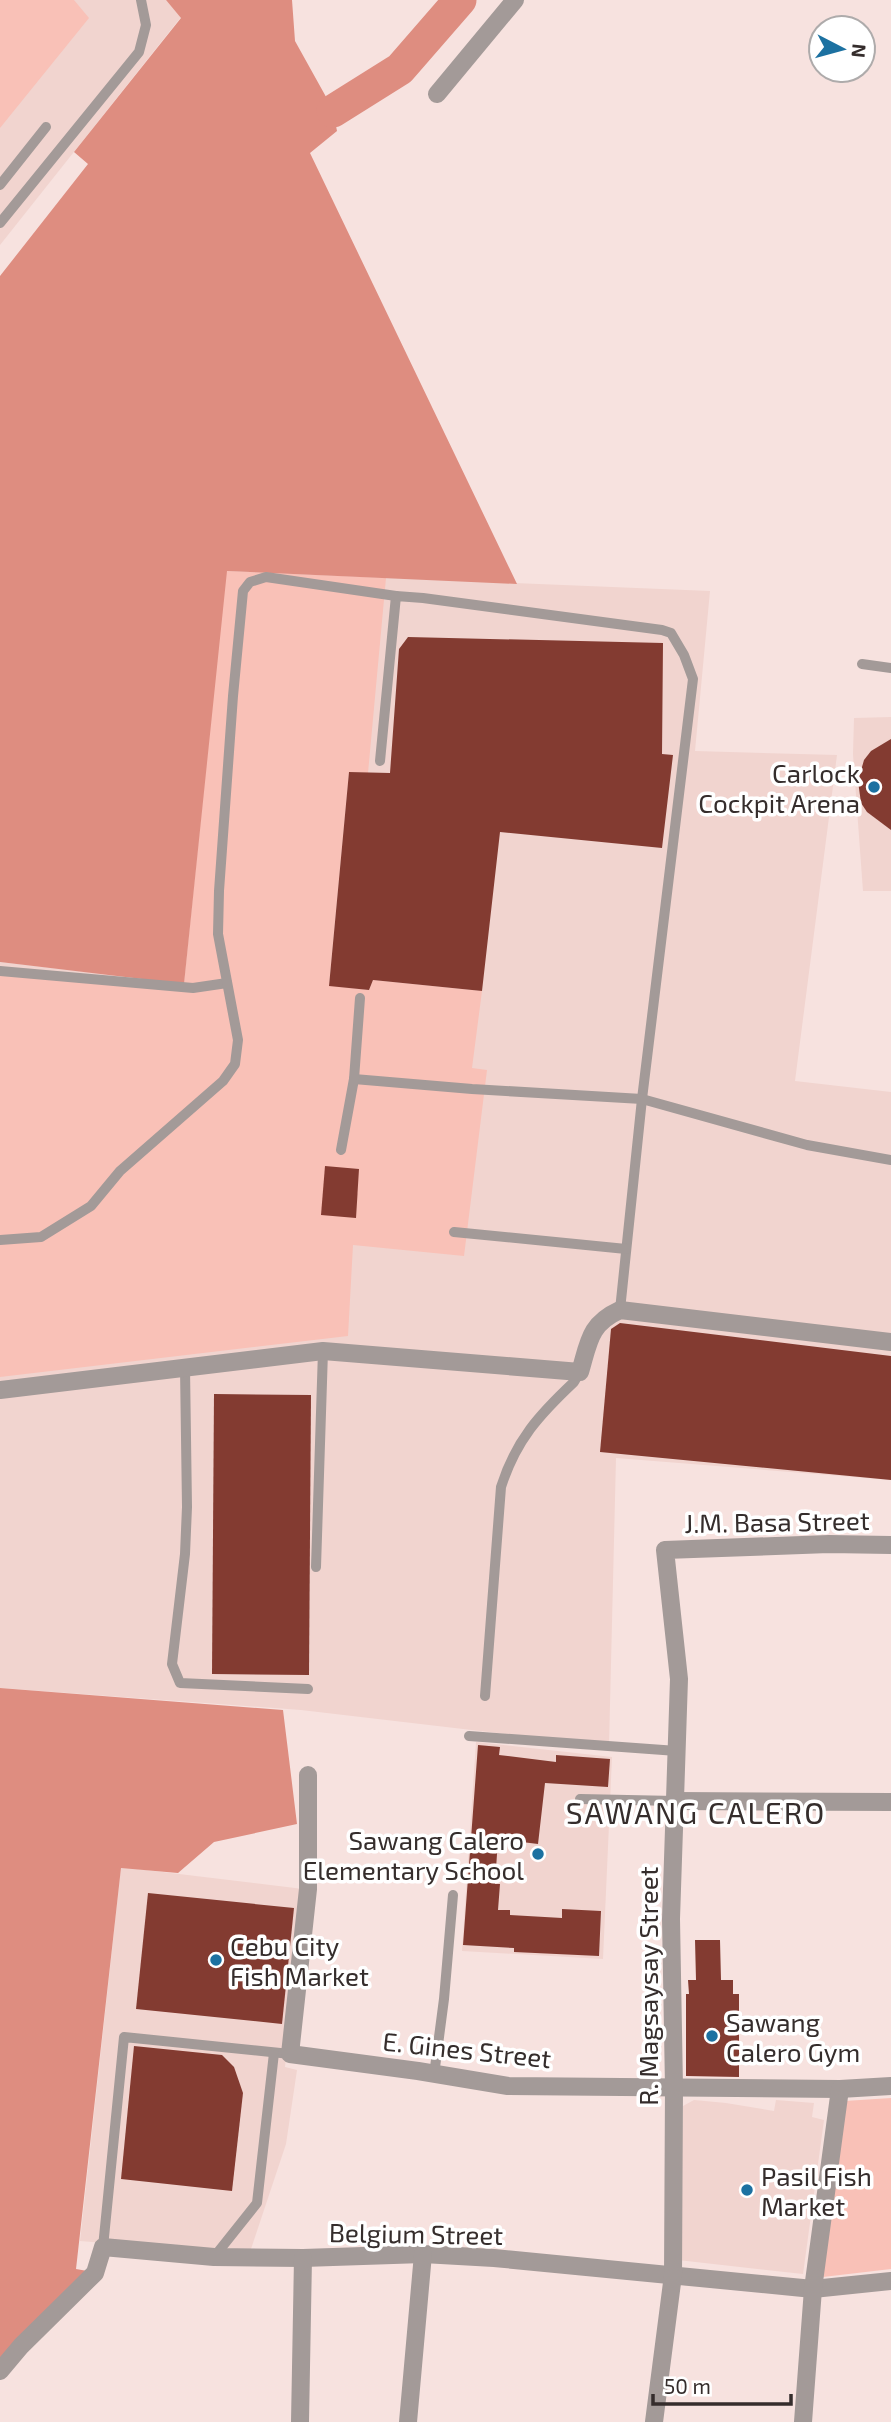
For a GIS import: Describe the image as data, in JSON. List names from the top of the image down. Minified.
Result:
{"streets":{"street":["J.M. Basa Street","R. Magsaysay Street","E. Gines Street","Belgium Street"]},"crossings":[["J.M. Basa Street","R. Magsaysay Street"],["R. Magsaysay Street","E. Gines Street"],["R. Magsaysay Street","Belgium Street"]],"districts":["SAWANG CALERO"],"places":["Carlock Cockpit Arena","Sawang Calero Elementary School","Cebu City Fish Market","Sawang Calero Gym","Pasil Fish Market"],"scale_bar":"50 m","north":"right"}
